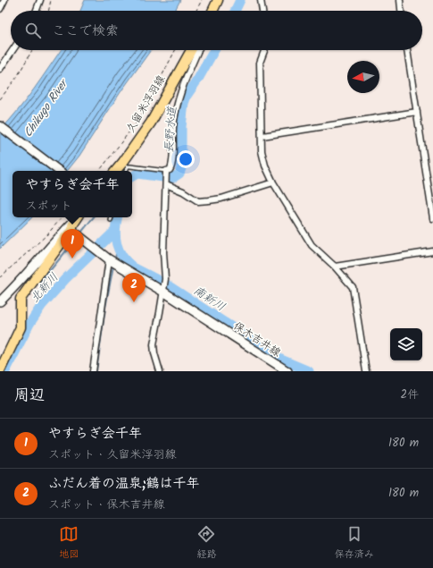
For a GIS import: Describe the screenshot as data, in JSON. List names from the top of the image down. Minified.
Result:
{"streets":{"main road":["久留米浮羽線","保木吉井線"]},"water":["Chikugo River","長野水道","北新川","南新川"],"north":"left","page":{"search":"ここで検索","popup":["やすらぎ会千年","スポット"],"pins":["1","2"],"heading":["周辺","2件"],"list":[{"mark":"1","name":"やすらぎ会千年","note":"スポット · 久留米浮羽線","value":"180 m"},{"mark":"2","name":"ふだん着の温泉;鶴は千年","note":"スポット · 保木吉井線","value":"180 m"}],"nav":["地図","経路","保存済み"]}}
